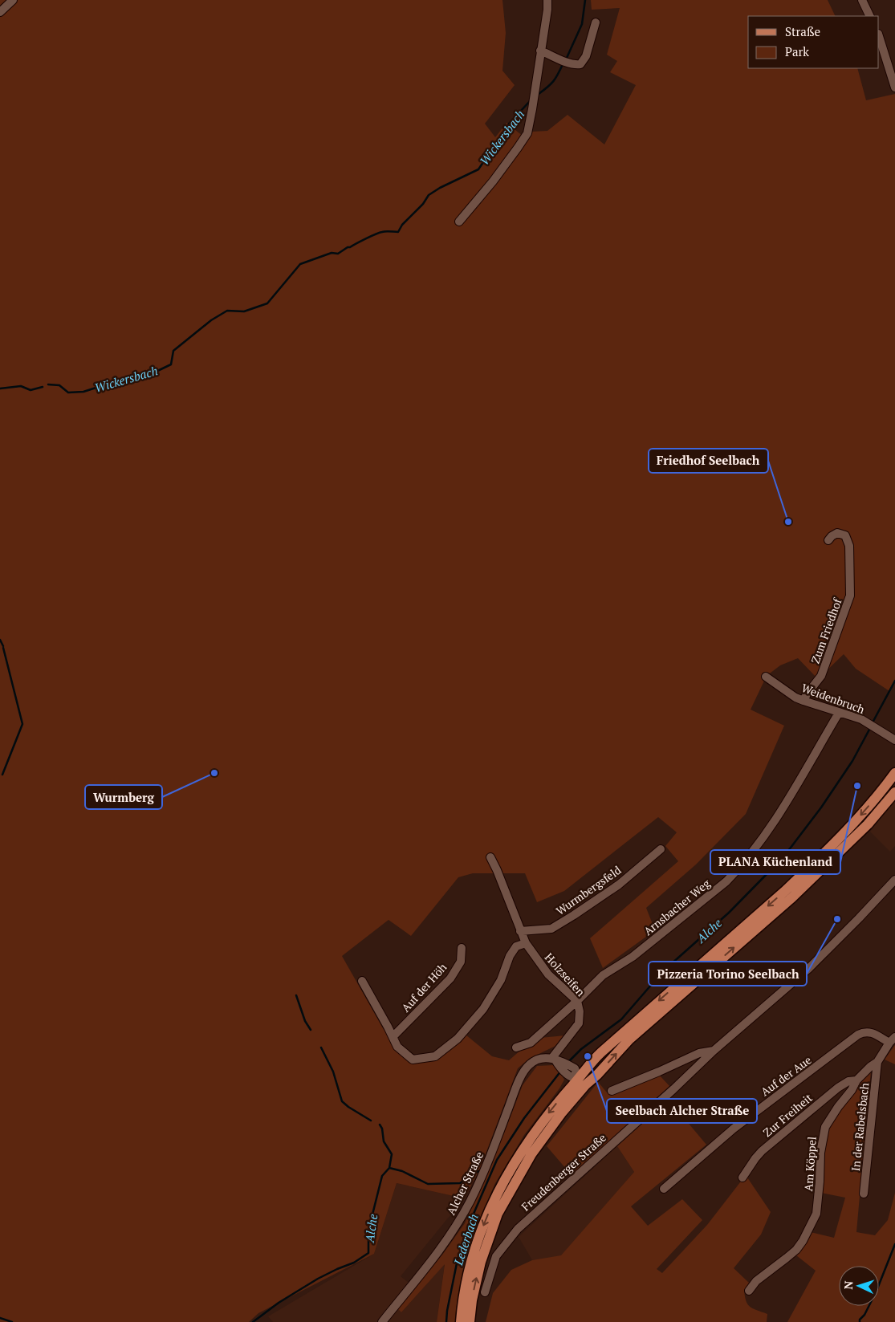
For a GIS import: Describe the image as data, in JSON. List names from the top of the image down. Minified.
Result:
{"streets":{"main road":["Freudenberger Straße"],"street":["Zum Friedhof","Weidenbruch","Wurmbergsfeld","Arnsbacher Weg","Holzseifen","Auf der Höh","Auf der Aue","Zur Freiheit","In der Rabelsbach","Am Köppel","Alcher Straße"]},"crossings":[["Zum Friedhof","Weidenbruch"],["Weidenbruch","Arnsbacher Weg"],["Wurmbergsfeld","Holzseifen"],["Arnsbacher Weg","Holzseifen"],["Holzseifen","Alcher Straße"],["Auf der Aue","Am Köppel"],["Zur Freiheit","Am Köppel"],["In der Rabelsbach","Am Köppel"]],"water":["Wickersbach","Alche","Lederbach"],"places":["Friedhof Seelbach","Wurmberg","PLANA Küchenland","Pizzeria Torino Seelbach","Seelbach Alcher Straße"],"legend":["Straße","Park"],"north":"left"}
